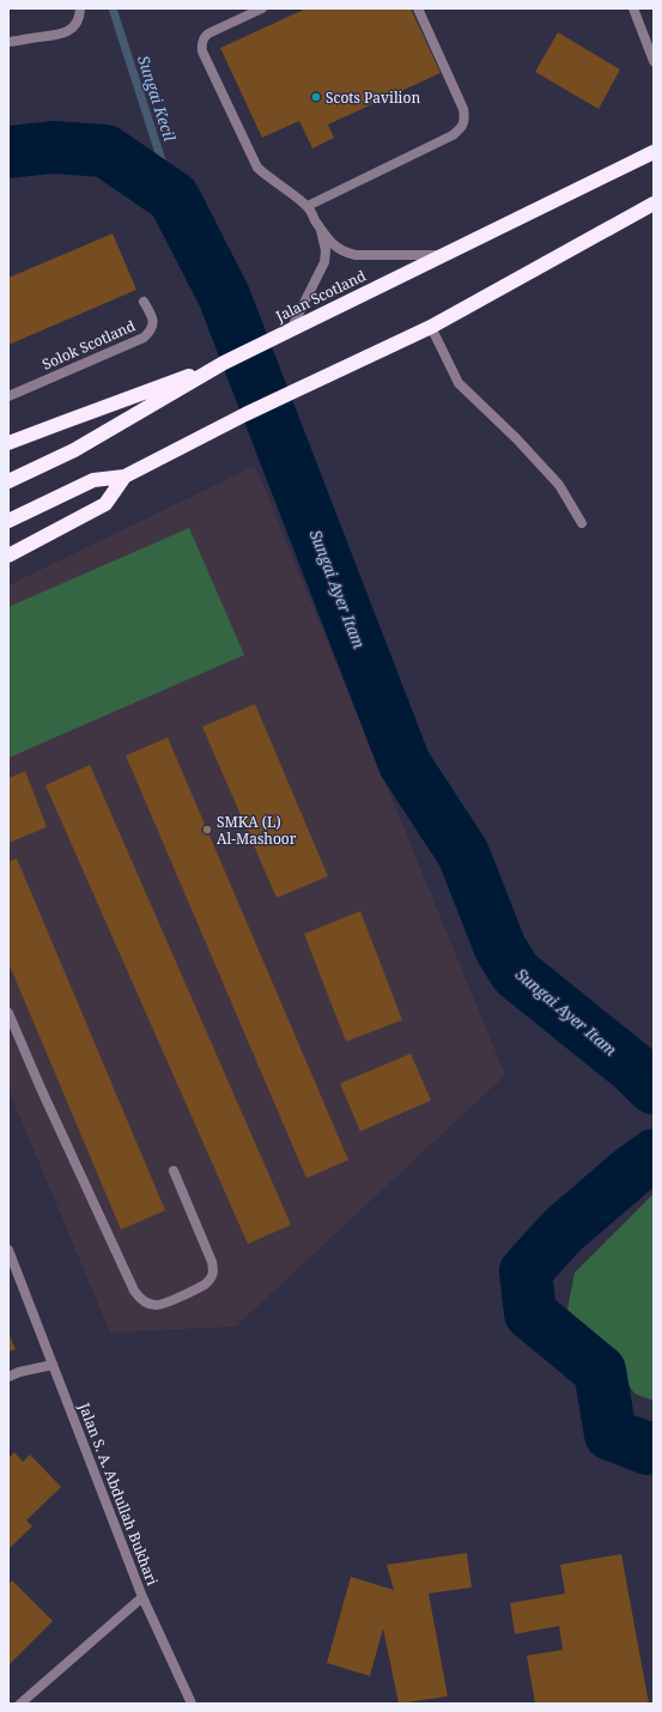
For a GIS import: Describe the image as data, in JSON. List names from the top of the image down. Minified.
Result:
{"streets":{"highway":["Jalan Scotland"],"street":["Solok Scotland","Jalan S. A. Abdullah Bukhari"]},"water":["Sungai Kecil","Sungai Ayer Itam"],"places":["Scots Pavilion","SMKA (L) Al-Mashoor"]}
